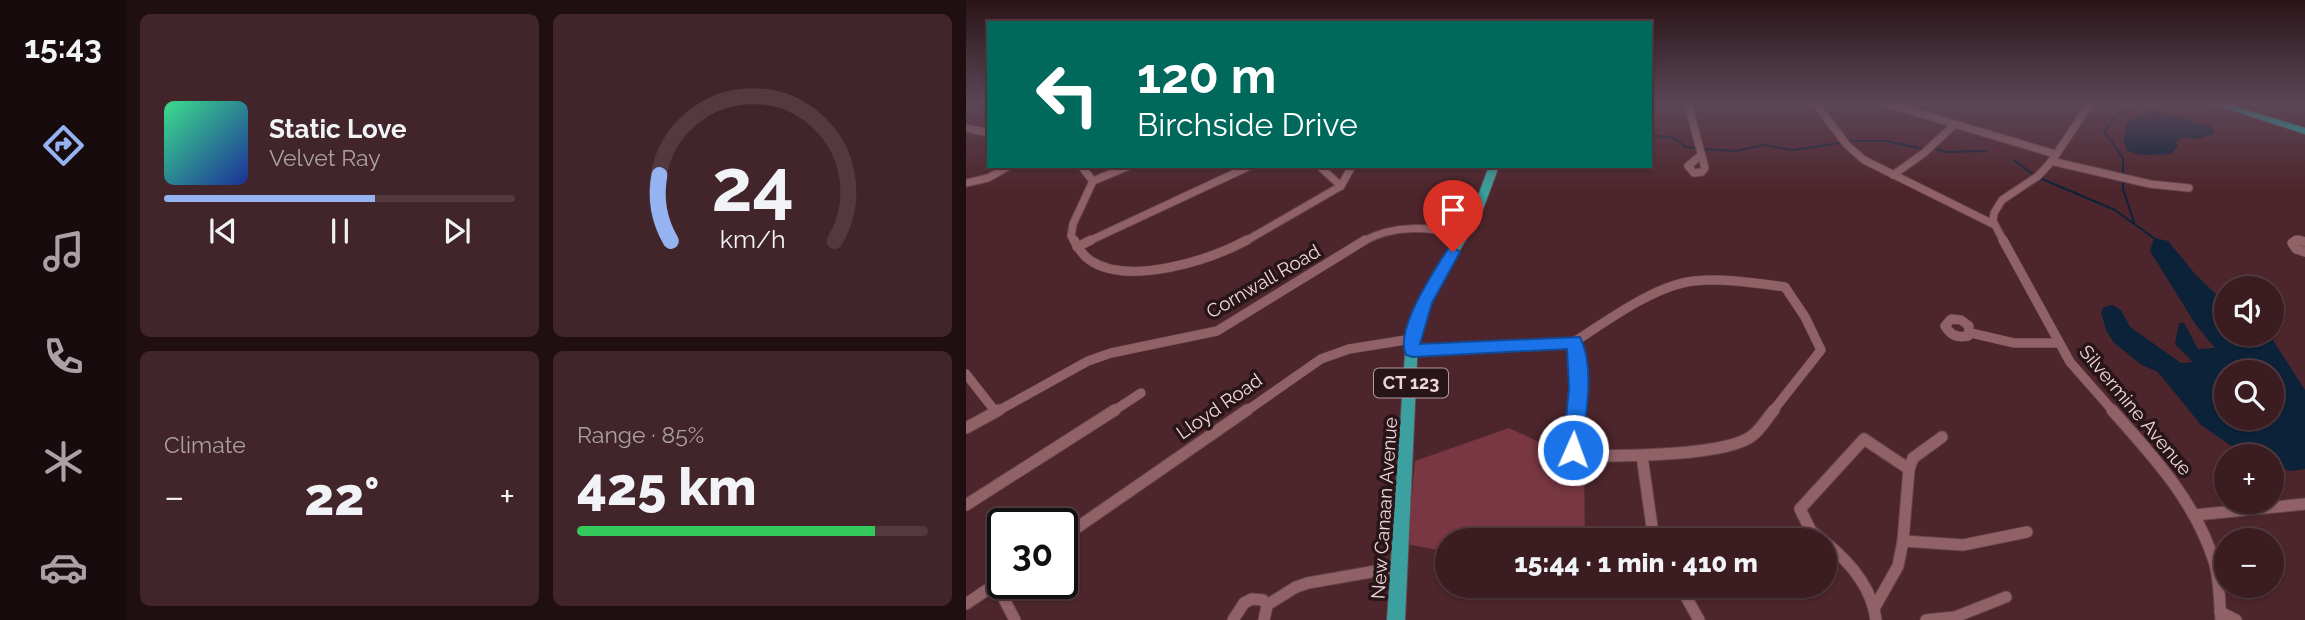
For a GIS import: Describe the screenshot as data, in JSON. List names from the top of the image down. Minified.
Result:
{"streets":{"main road":["CT 123","New Canaan Avenue"],"street":["Cornwall Road","Lloyd Road","Silvermine Avenue"]},"crossings":[["Cornwall Road","New Canaan Avenue"],["Lloyd Road","New Canaan Avenue"]],"page":{"tabs":"15:43","turn":["120 m","Birchside Drive"],"song":["Static Love","Velvet Ray"],"map_buttons":["+","−"],"tile":["Climate",["Range · 85%","425 km"]],"heat":["−","22°","+"],"limit":"30","trip":"15:44 · 1 min · 410 m","gauge":["24","km/h"]}}
